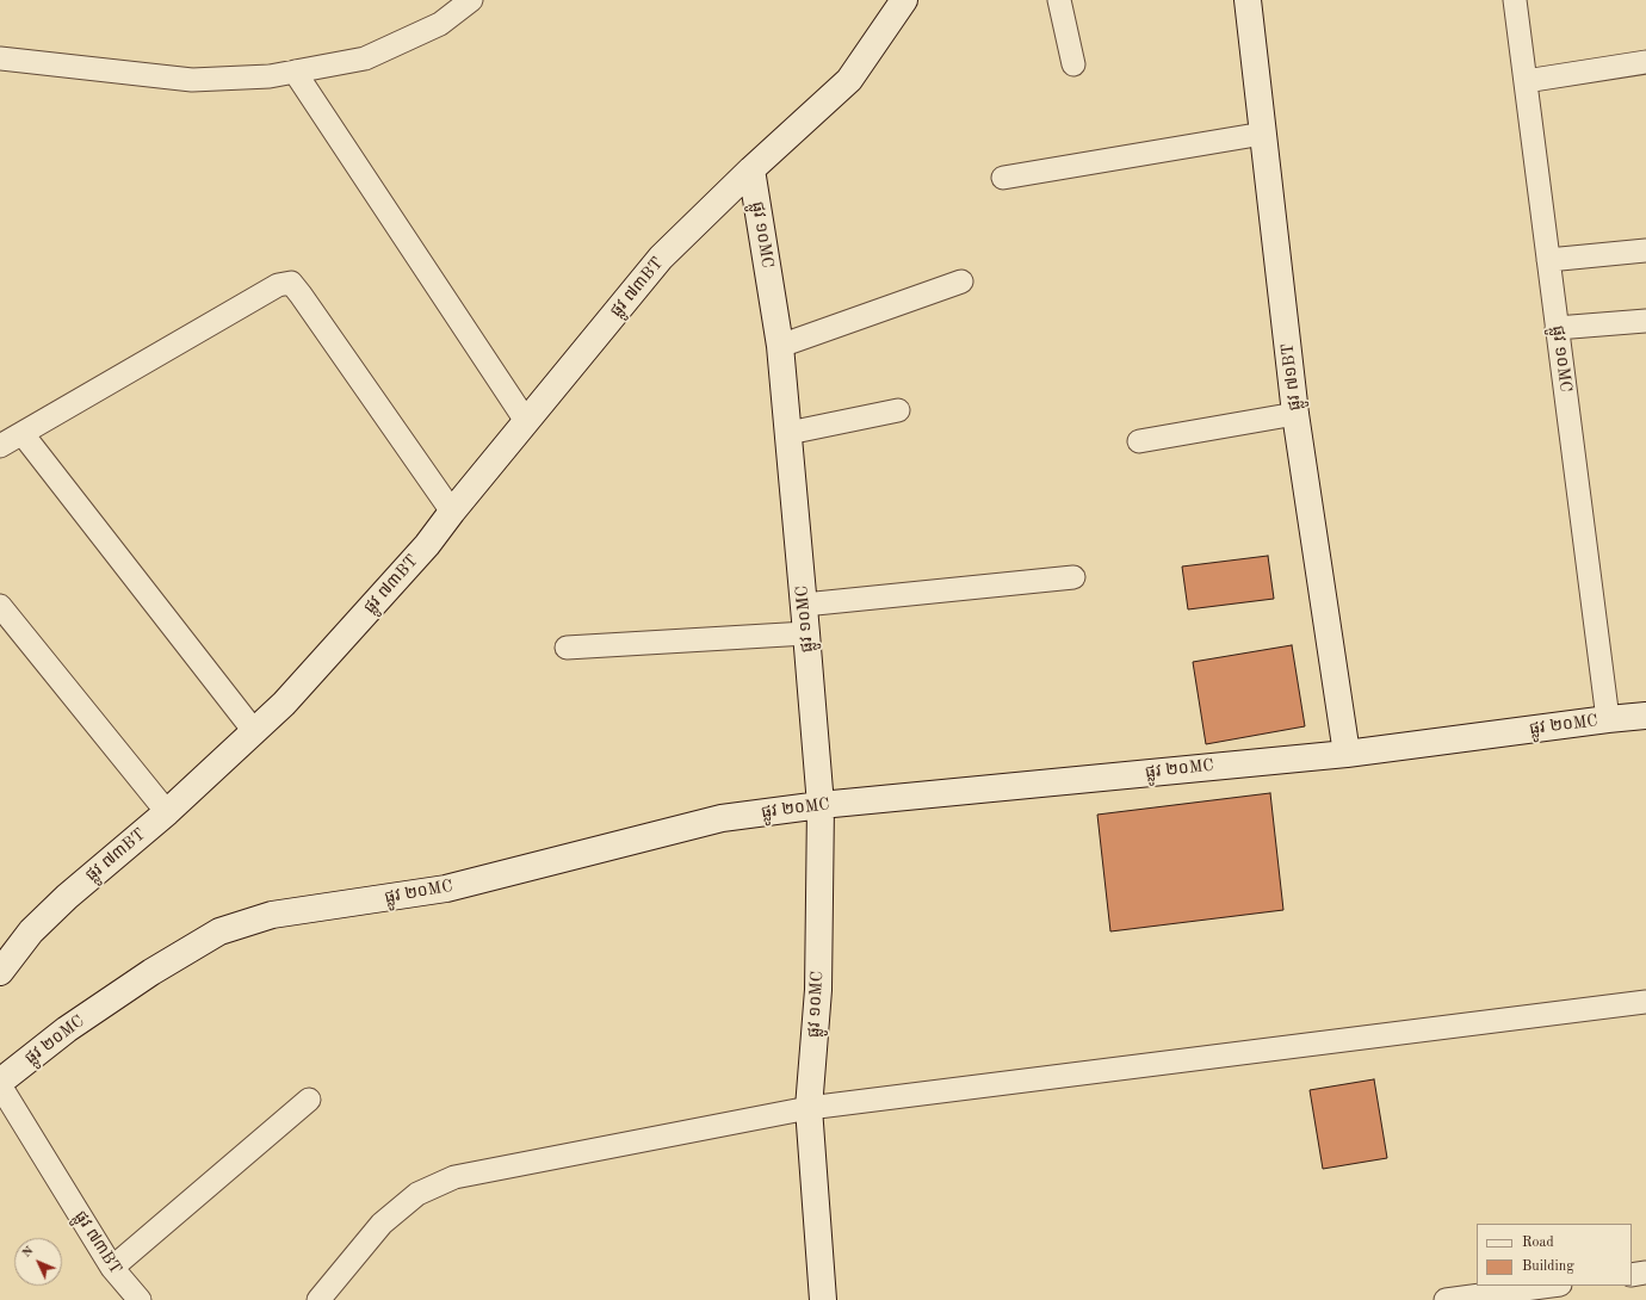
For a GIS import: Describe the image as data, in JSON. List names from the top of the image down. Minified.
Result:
{"streets":{"street":["ផ្លូវ ១០MC","ផ្លូវ ៧៣BT","ផ្លូវ ៧១BT","ផ្លូវ ២០MC"]},"crossings":[["ផ្លូវ ១០MC","ផ្លូវ ៧៣BT"],["ផ្លូវ ១០MC","ផ្លូវ ២០MC"],["ផ្លូវ ៧១BT","ផ្លូវ ២០MC"]],"legend":["Road","Building"],"north":"top left"}
